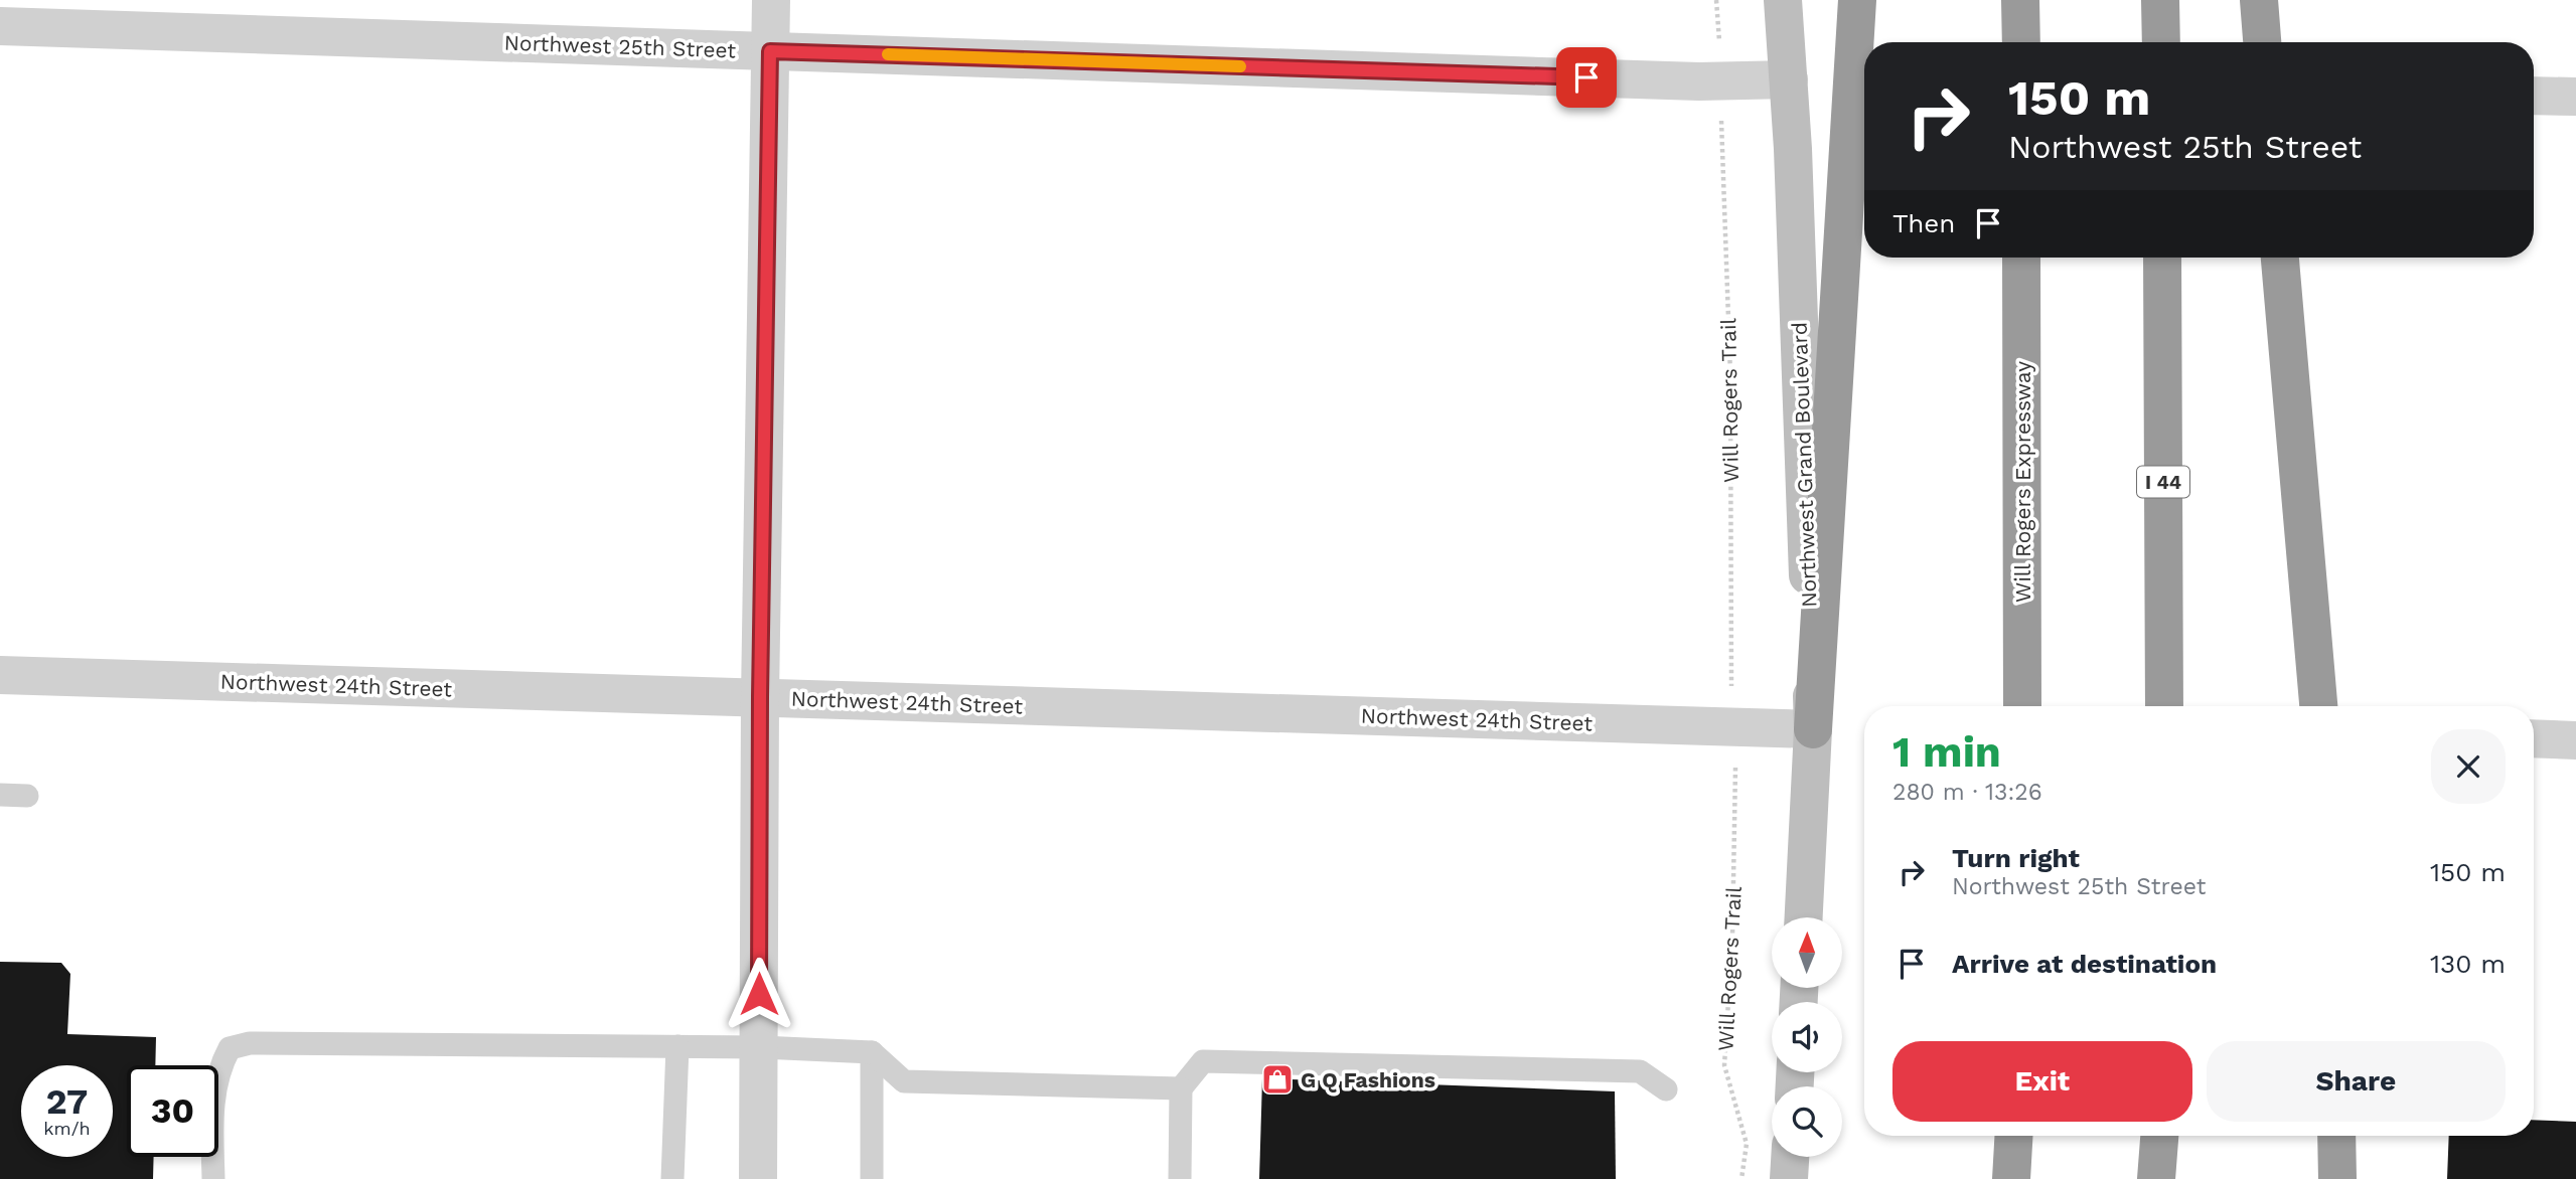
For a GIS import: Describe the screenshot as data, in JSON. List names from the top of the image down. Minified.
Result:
{"streets":{"highway":["Will Rogers Expressway","I 44"],"street":["Northwest 25th Street","Northwest Grand Boulevard","Northwest 24th Street"],"path":["Will Rogers Trail"]},"crossings":[["Northwest 25th Street","Northwest Grand Boulevard"],["Northwest Grand Boulevard","Northwest 24th Street"]],"places":{"shop":["G Q Fashions"]},"north":"top","page":{"turn":["150 m","Northwest 25th Street"],"then":"Then","heading":["1 min","280 m · 13:26"],"list":[{"name":"Turn right","note":"Northwest 25th Street","value":"150 m"},{"name":"Arrive at destination","value":"130 m"}],"buttons":["Exit","Share"],"speed":"27 km/h","limit":"30"}}
